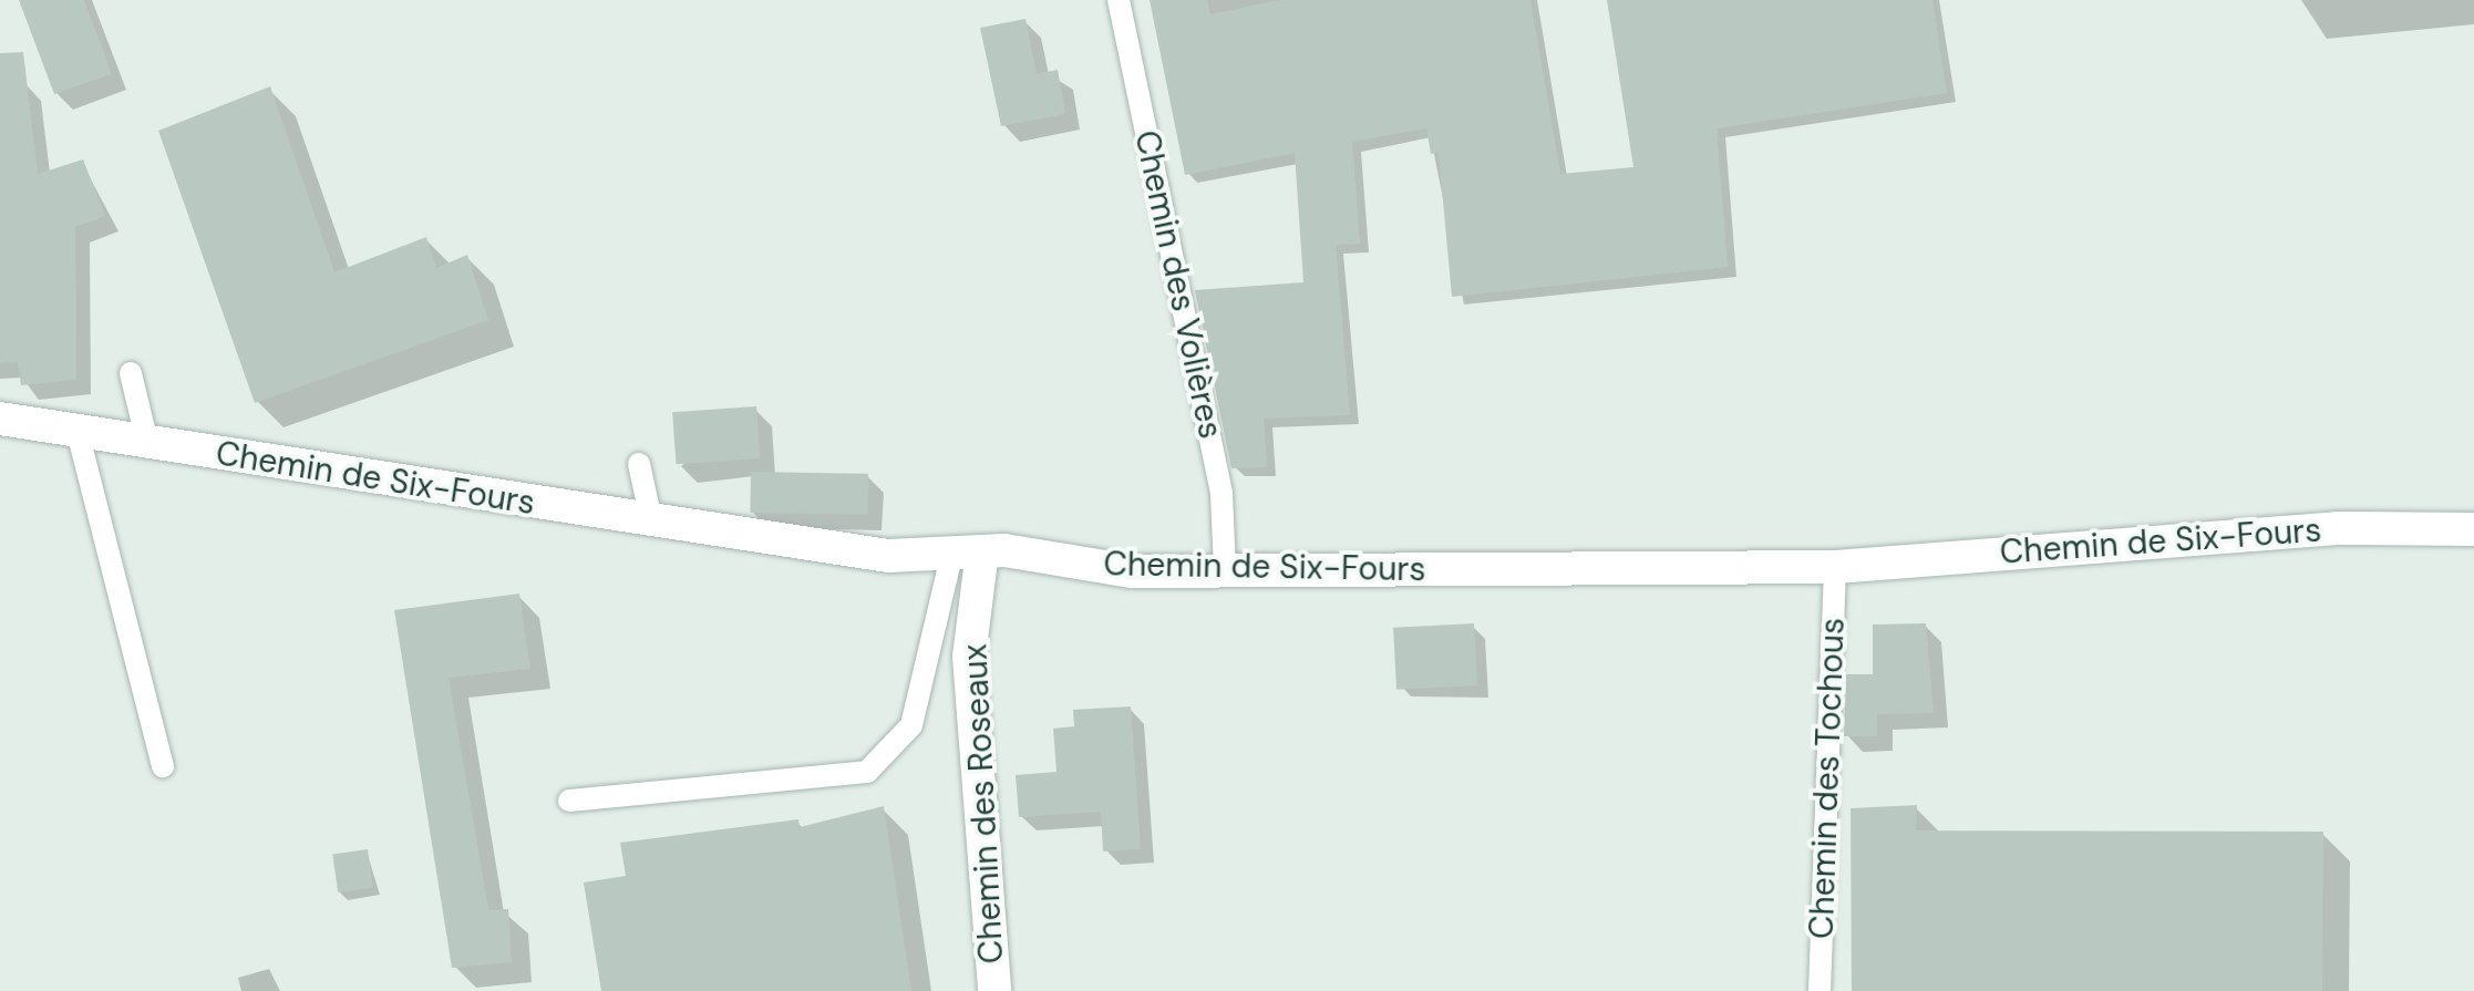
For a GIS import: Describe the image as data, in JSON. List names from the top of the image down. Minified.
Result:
{"streets":{"street":["Chemin de Six-Fours","Chemin des Roseaux"],"lane":["Chemin des Volières","Chemin des Tochous"]},"crossings":[["Chemin des Volières","Chemin de Six-Fours"],["Chemin de Six-Fours","Chemin des Tochous"],["Chemin de Six-Fours","Chemin des Roseaux"]]}
